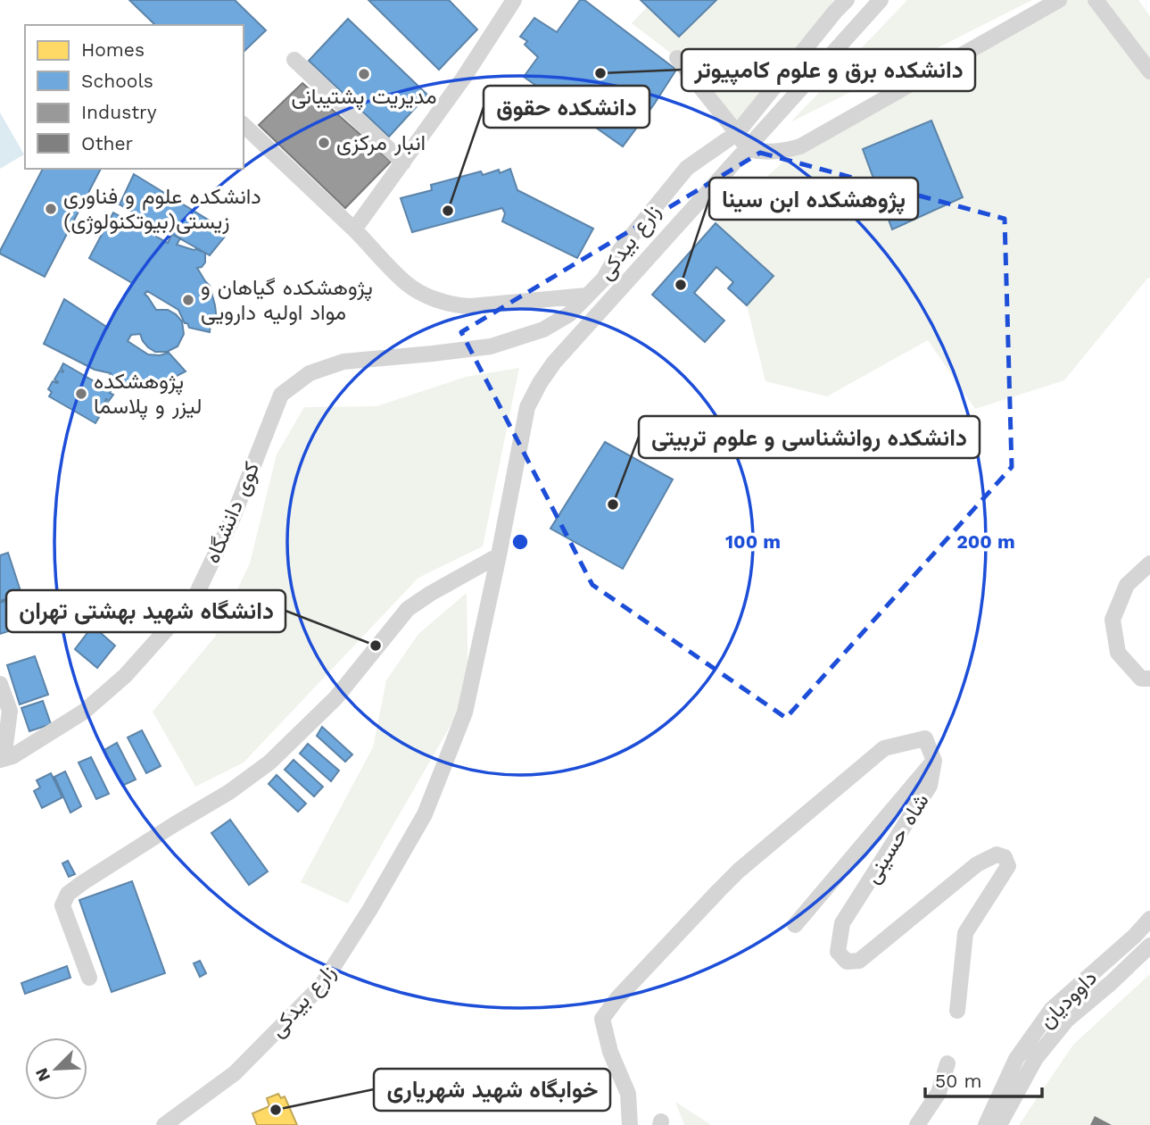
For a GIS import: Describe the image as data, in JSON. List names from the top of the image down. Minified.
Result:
{"streets":{"street":["زارع بیدکی","کوی دانشگاه","شاه حسینی","داوودیان"]},"crossings":[["زارع بیدکی","کوی دانشگاه"]],"places":["دانشکده برق و علوم کامپیوتر","مدیریت پشتیبانی","انبار مرکزی","دانشکده علوم و فناوری زیستی(بیوتکنولوژی)","دانشکده حقوق","پژوهشکده ابن سینا","پژوهشکده گیاهان و مواد اولیه دارویی","پژوهشکده لیزر و پلاسما","دانشکده روانشناسی و علوم تربیتی","دانشگاه شهید بهشتی تهران","خوابگاه شهید شهریاری"],"legend":["Homes","Schools","Industry","Other"],"scale_bar":"50 m","north":"bottom left","rings":["100 m","200 m"]}
